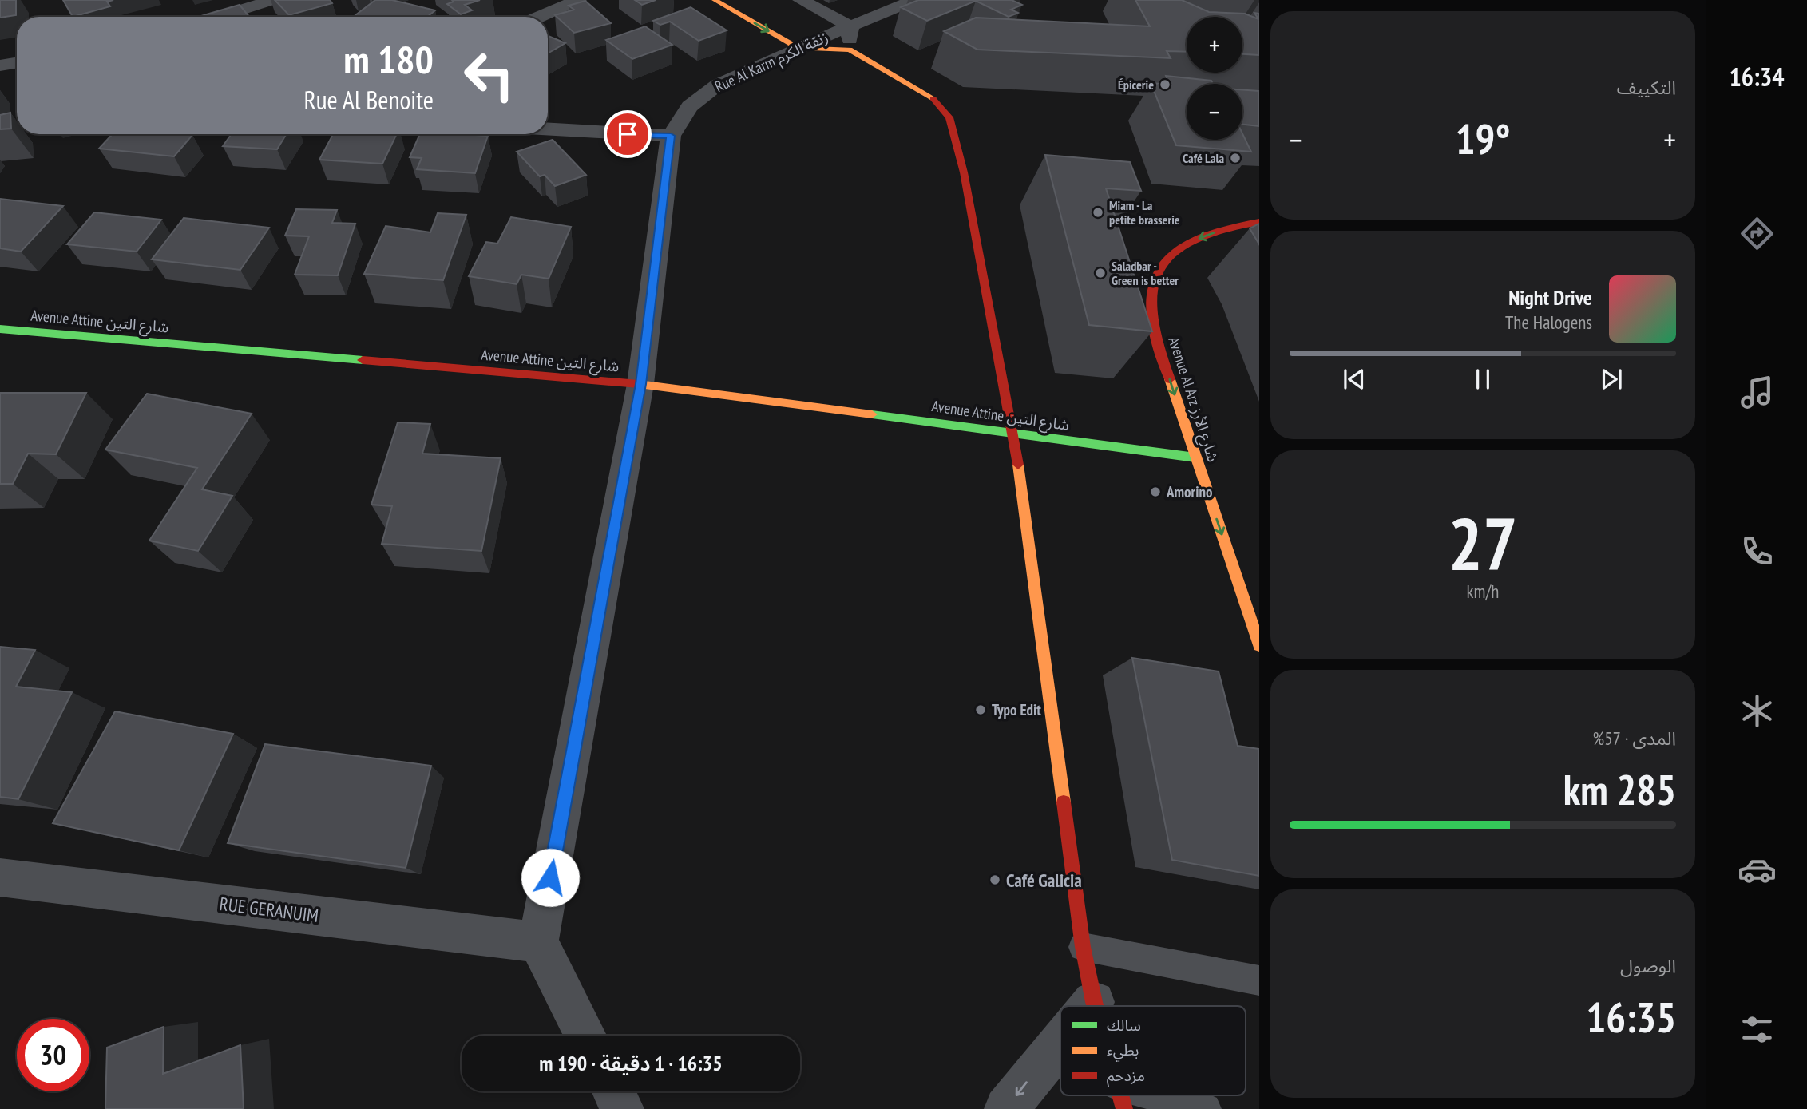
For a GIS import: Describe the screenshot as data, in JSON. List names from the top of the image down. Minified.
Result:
{"streets":{"street":["Rue Al Karm زنقة الكرم","Avenue Attine شارع التين","Avenue Al Arz شارع الأرز","RUE GERANUIM"]},"crossings":[["Rue Al Karm زنقة الكرم","Avenue Attine شارع التين"],["Rue Al Karm زنقة الكرم","RUE GERANUIM"],["Avenue Attine شارع التين","Avenue Al Arz شارع الأرز"]],"one_way":["Avenue Al Arz شارع الأرز"],"places":["Épicerie","Café Lala","Miam - La petite brasserie","Saladbar - Green is better","Amorino","Typo Edit","Café Galicia"],"legend":["سالك","بطيء","مزدحم"],"page":{"tabs":"16:34","tile":["التكييف",["27","km/h"],["المدى · 57%","285 km"],["الوصول","16:35"]],"map_buttons":["+","−"],"turn":["180 m","Rue Al Benoite"],"heat":["−","19°","+"],"song":["Night Drive","The Halogens"],"limit":"30","trip":"16:35 · 1 دقيقة · 190 m"}}
